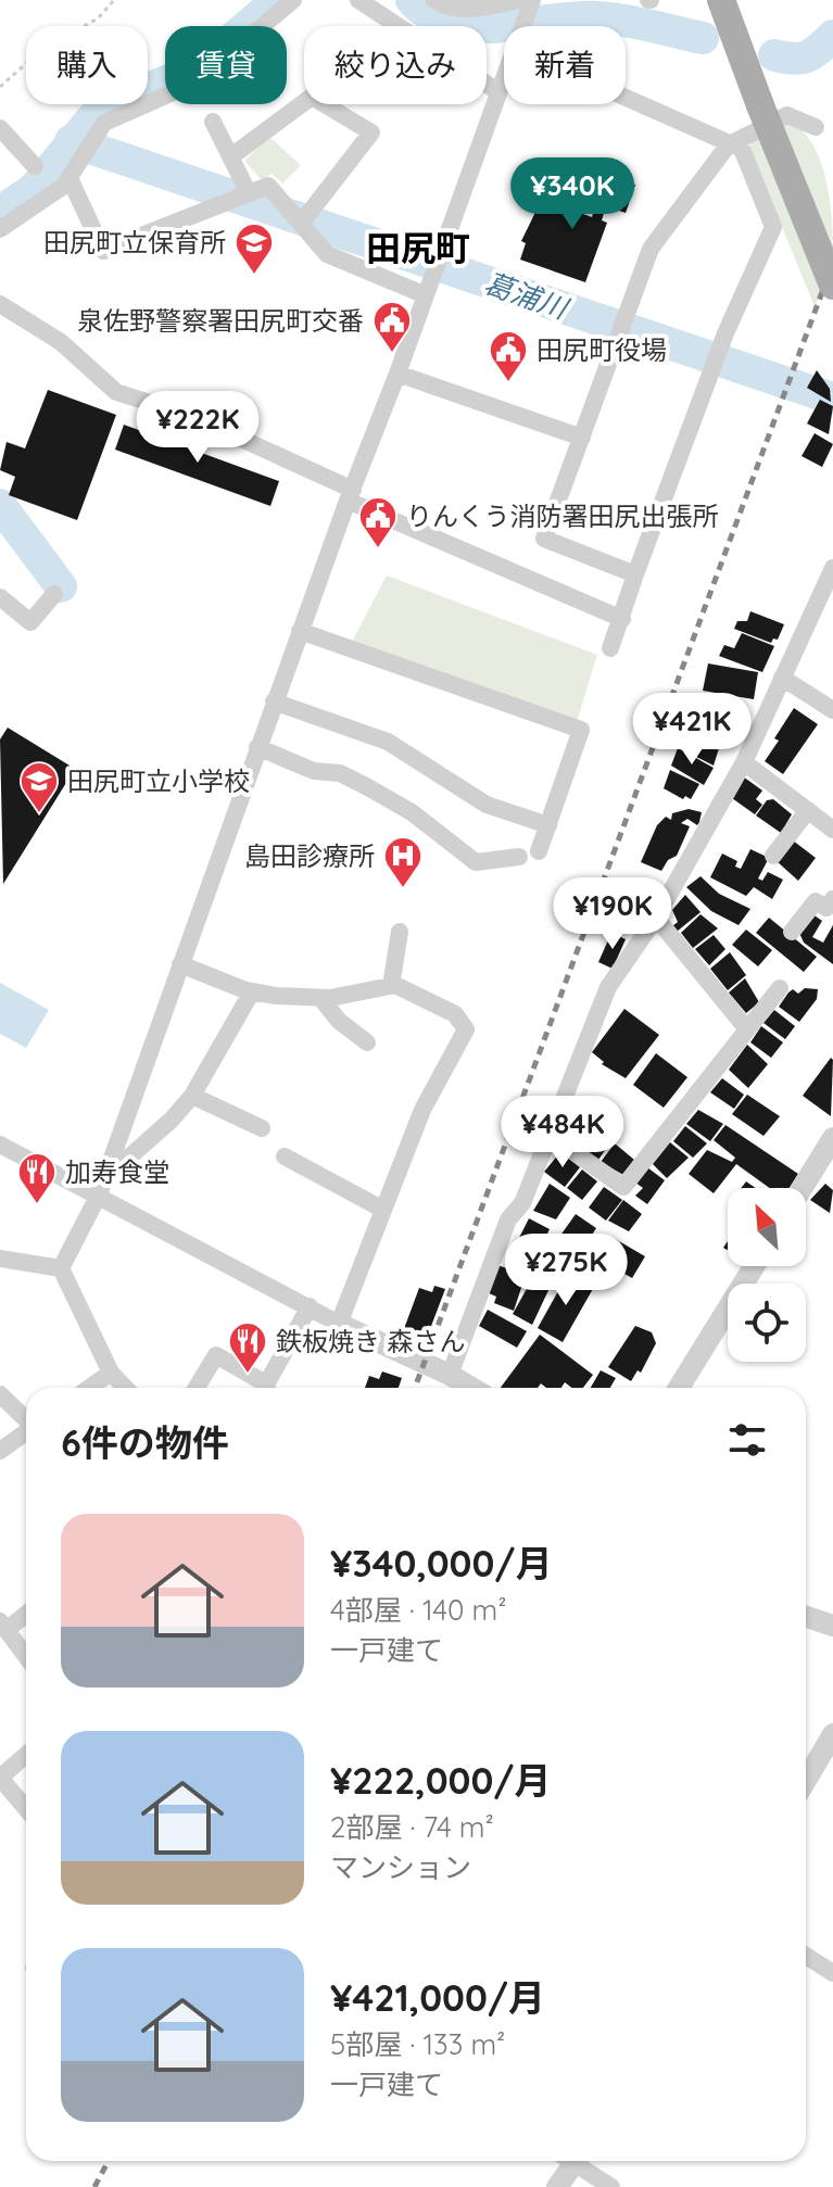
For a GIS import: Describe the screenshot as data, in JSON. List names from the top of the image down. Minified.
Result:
{"districts":["田尻町"],"water":["葛浦川"],"places":{"school or university":["田尻町立保育所","田尻町立小学校"],"public building":["泉佐野警察署田尻町交番","田尻町役場","りんくう消防署田尻出張所"],"hospital":["島田診療所"],"restaurant":["加寿食堂","鉄板焼き 森さん"]},"north":"top left","page":{"chip":["購入","賃貸","絞り込み","新着"],"price":["¥340K","¥222K","¥421K","¥190K","¥484K","¥275K"],"heading":"6件の物件","list":[{"name":"¥340,000/月","note":"4部屋 · 140 m² · 一戸建て"},{"name":"¥222,000/月","note":"2部屋 · 74 m² · マンション"},{"name":"¥421,000/月","note":"5部屋 · 133 m² · 一戸建て"}]}}
